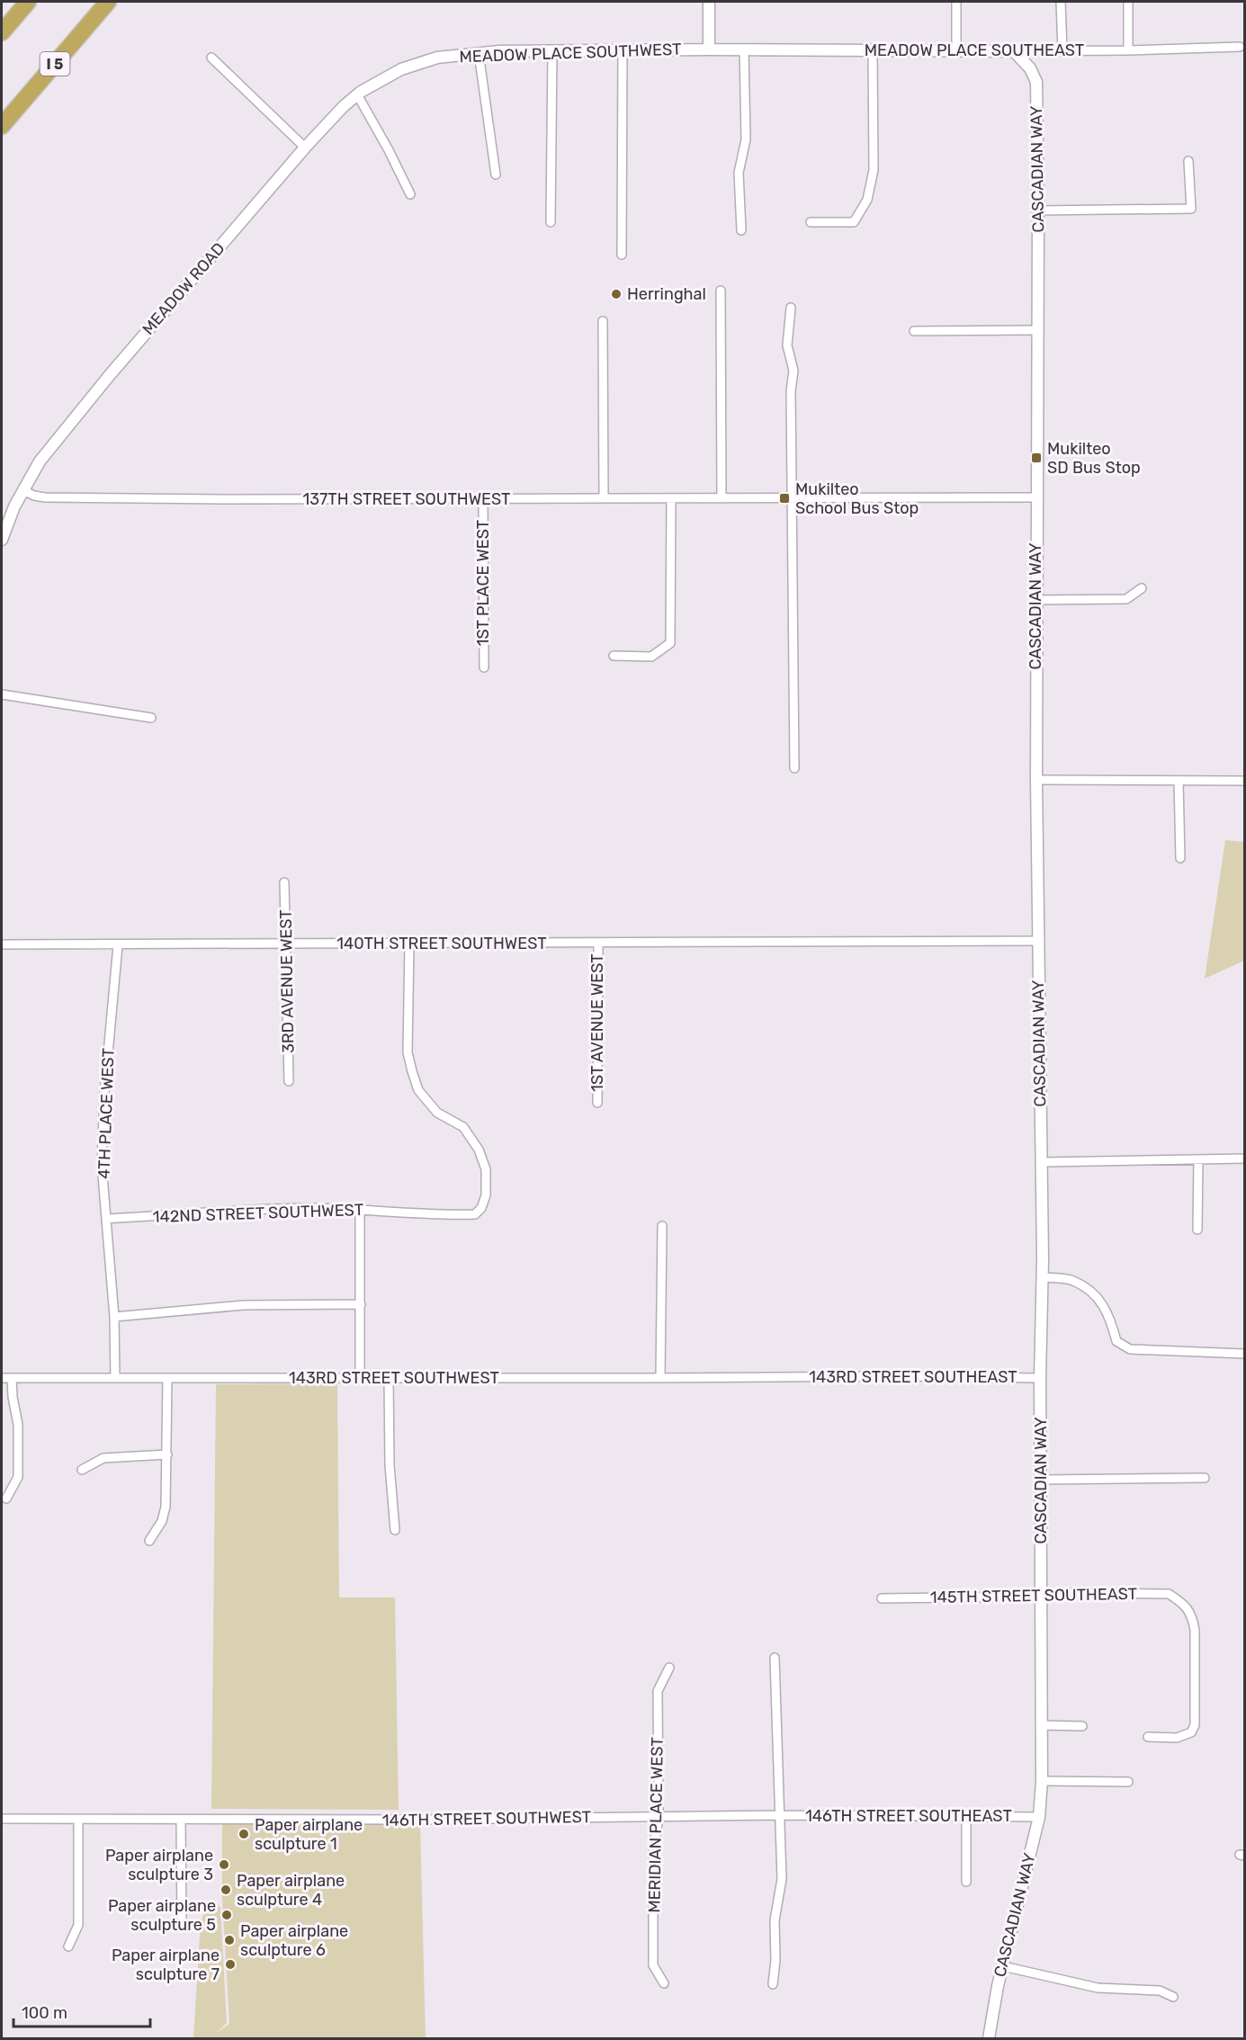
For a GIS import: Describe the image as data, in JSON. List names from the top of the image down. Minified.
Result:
{"streets":{"highway":["I 5"],"street":["MEADOW PLACE SOUTHEAST","MEADOW PLACE SOUTHWEST","CASCADIAN WAY","MEADOW ROAD","137TH STREET SOUTHWEST","1ST PLACE WEST","140TH STREET SOUTHWEST","3RD AVENUE WEST","1ST AVENUE WEST","4TH PLACE WEST","142ND STREET SOUTHWEST","143RD STREET SOUTHEAST","143RD STREET SOUTHWEST","145TH STREET SOUTHEAST","146TH STREET SOUTHEAST","146TH STREET SOUTHWEST","MERIDIAN PLACE WEST"]},"crossings":[["MEADOW PLACE SOUTHEAST","MEADOW PLACE SOUTHWEST"],["MEADOW PLACE SOUTHEAST","CASCADIAN WAY"],["MEADOW PLACE SOUTHWEST","MEADOW ROAD"],["CASCADIAN WAY","137TH STREET SOUTHWEST"],["CASCADIAN WAY","140TH STREET SOUTHWEST"],["CASCADIAN WAY","143RD STREET SOUTHEAST"],["CASCADIAN WAY","145TH STREET SOUTHEAST"],["CASCADIAN WAY","146TH STREET SOUTHEAST"],["MEADOW ROAD","137TH STREET SOUTHWEST"],["137TH STREET SOUTHWEST","1ST PLACE WEST"],["140TH STREET SOUTHWEST","3RD AVENUE WEST"],["140TH STREET SOUTHWEST","1ST AVENUE WEST"],["140TH STREET SOUTHWEST","4TH PLACE WEST"],["140TH STREET SOUTHWEST","142ND STREET SOUTHWEST"],["4TH PLACE WEST","142ND STREET SOUTHWEST"],["4TH PLACE WEST","143RD STREET SOUTHWEST"],["143RD STREET SOUTHEAST","143RD STREET SOUTHWEST"],["146TH STREET SOUTHEAST","146TH STREET SOUTHWEST"],["146TH STREET SOUTHWEST","MERIDIAN PLACE WEST"]],"places":{"other":["Herringhal","Paper airplane sculpture 1","Paper airplane sculpture 3","Paper airplane sculpture 4","Paper airplane sculpture 5","Paper airplane sculpture 6","Paper airplane sculpture 7"],"transit":["Mukilteo SD Bus Stop","Mukilteo School Bus Stop"]},"scale_bar":"100 m"}
